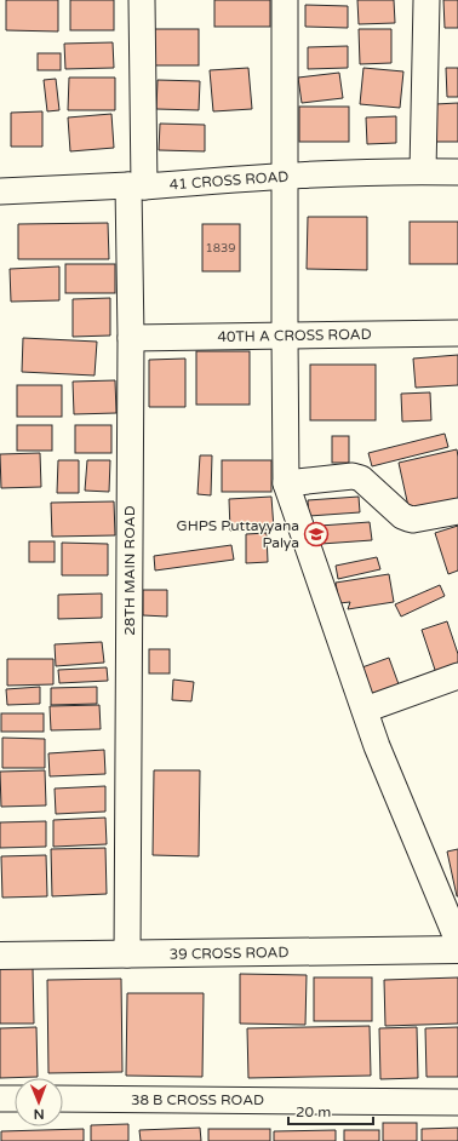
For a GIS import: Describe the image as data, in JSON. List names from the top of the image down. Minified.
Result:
{"streets":{"street":["41 CROSS ROAD","40TH A CROSS ROAD","28TH MAIN ROAD","39 CROSS ROAD","38 B CROSS ROAD"]},"crossings":[["41 CROSS ROAD","28TH MAIN ROAD"],["40TH A CROSS ROAD","28TH MAIN ROAD"],["28TH MAIN ROAD","39 CROSS ROAD"]],"places":{"school or university":["GHPS Puttayyana Palya"]},"house_numbers":["1839"],"scale_bar":"20 m","north":"bottom"}
